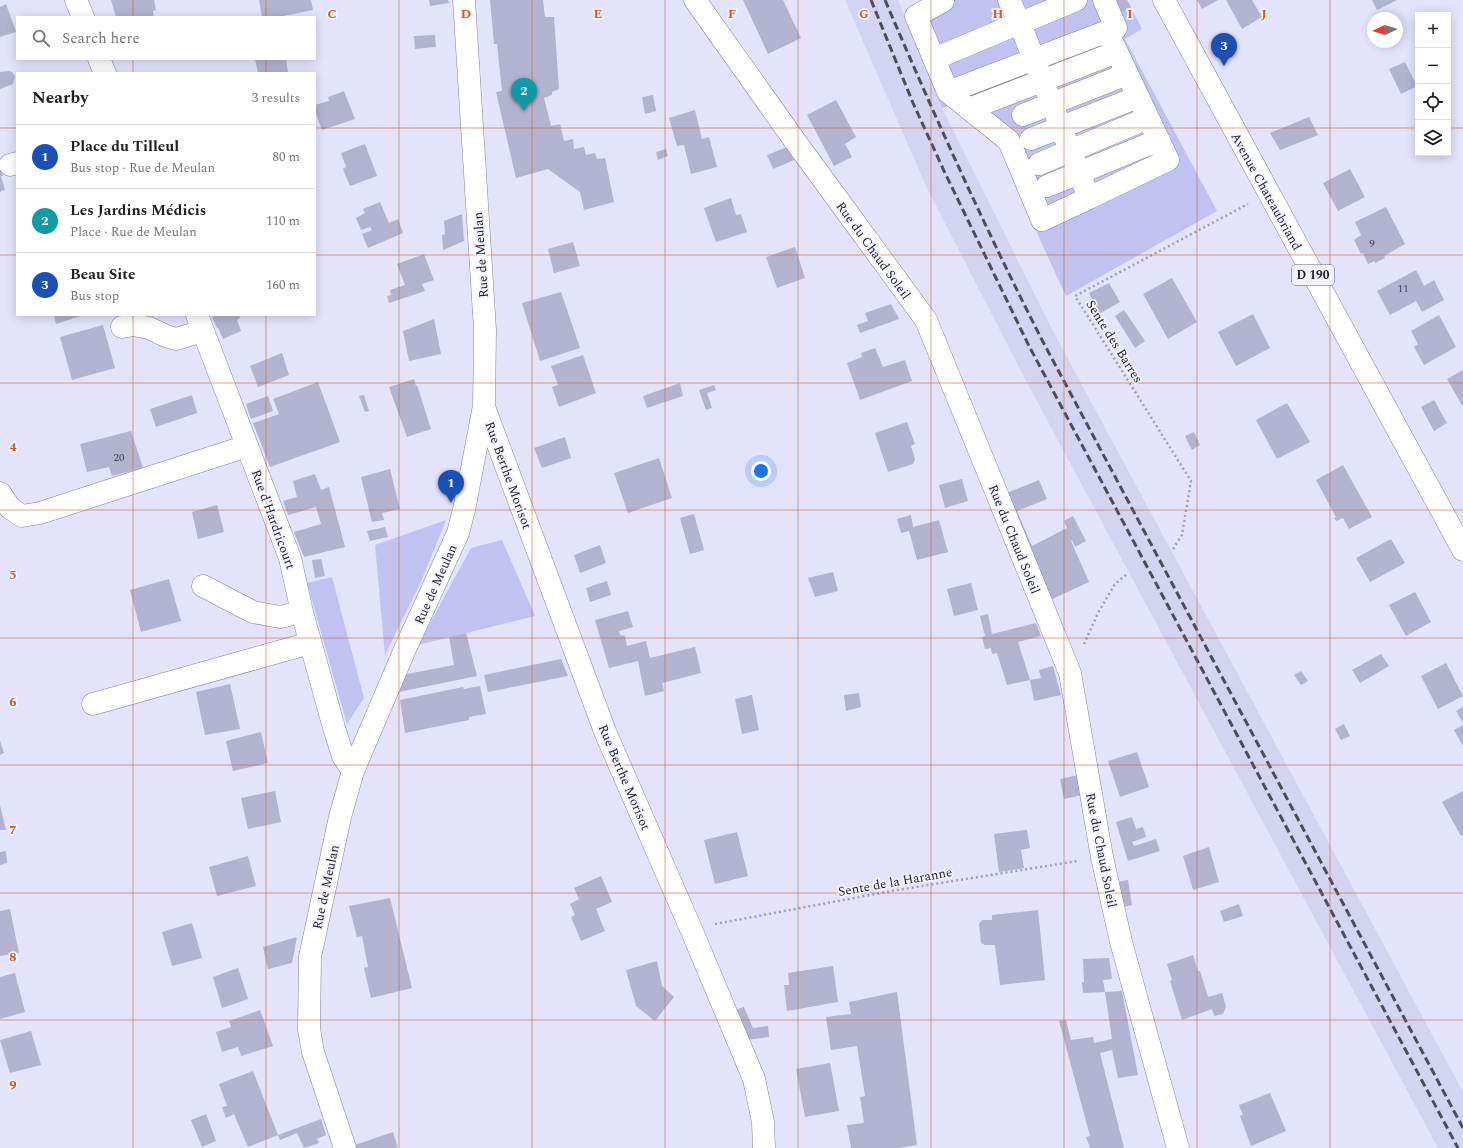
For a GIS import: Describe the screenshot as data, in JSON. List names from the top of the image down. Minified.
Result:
{"streets":{"street":["Avenue Chateaubriand","Rue du Chaud Soleil","Rue de Meulan","D 190","Rue Berthe Morisot","Rue d'Hardricourt"],"path":["Sente des Barres","Sente de la Haranne"]},"crossings":[["Avenue Chateaubriand","Sente des Barres"],["Rue du Chaud Soleil","Sente de la Haranne"],["Rue de Meulan","Rue Berthe Morisot"],["Rue de Meulan","Rue d'Hardricourt"],["Rue Berthe Morisot","Sente de la Haranne"]],"house_numbers":["9","11","20"],"north":"left","page":{"map_buttons":["+","−"],"search":"Search here","pins":["3","2","1"],"heading":["Nearby","3 results"],"list":[{"mark":"1","name":"Place du Tilleul","note":"Bus stop · Rue de Meulan","value":"80 m"},{"mark":"2","name":"Les Jardins Médicis","note":"Place · Rue de Meulan","value":"110 m"},{"mark":"3","name":"Beau Site","note":"Bus stop","value":"160 m"}]},"grid":{"columns":["C","D","E","F","G","H","I","J"],"rows":["4","5","6","7","8","9"]}}
